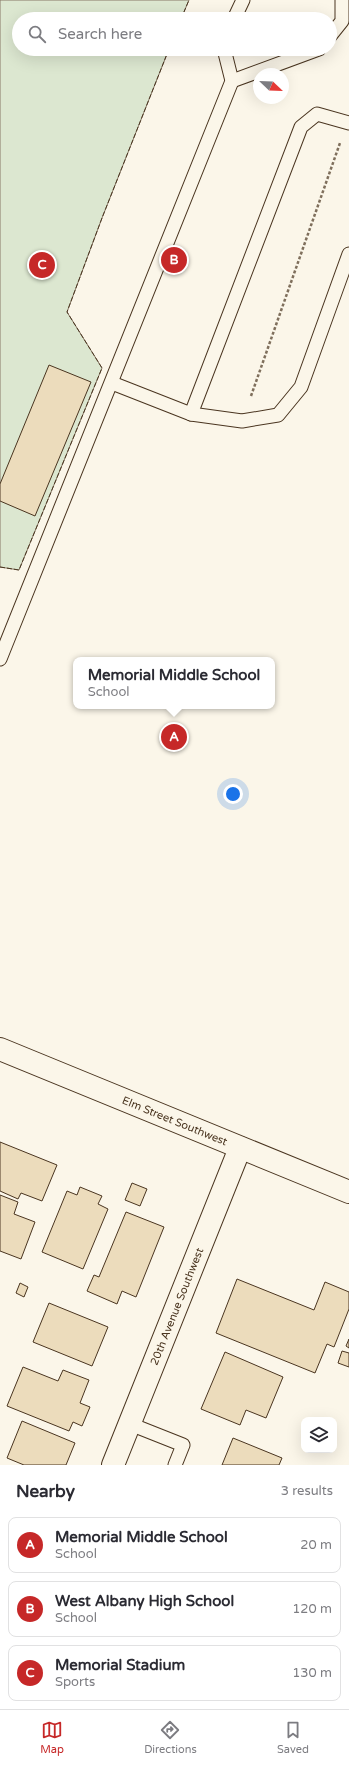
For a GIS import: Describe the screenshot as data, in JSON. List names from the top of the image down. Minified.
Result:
{"streets":{"street":["Elm Street Southwest","20th Avenue Southwest"]},"crossings":[["Elm Street Southwest","20th Avenue Southwest"]],"north":"bottom right","page":{"search":"Search here","pins":["B","C","A"],"popup":["Memorial Middle School","School"],"heading":["Nearby","3 results"],"list":[{"mark":"A","name":"Memorial Middle School","note":"School","value":"20 m"},{"mark":"B","name":"West Albany High School","note":"School","value":"120 m"},{"mark":"C","name":"Memorial Stadium","note":"Sports","value":"130 m"}],"nav":["Map","Directions","Saved"]}}
